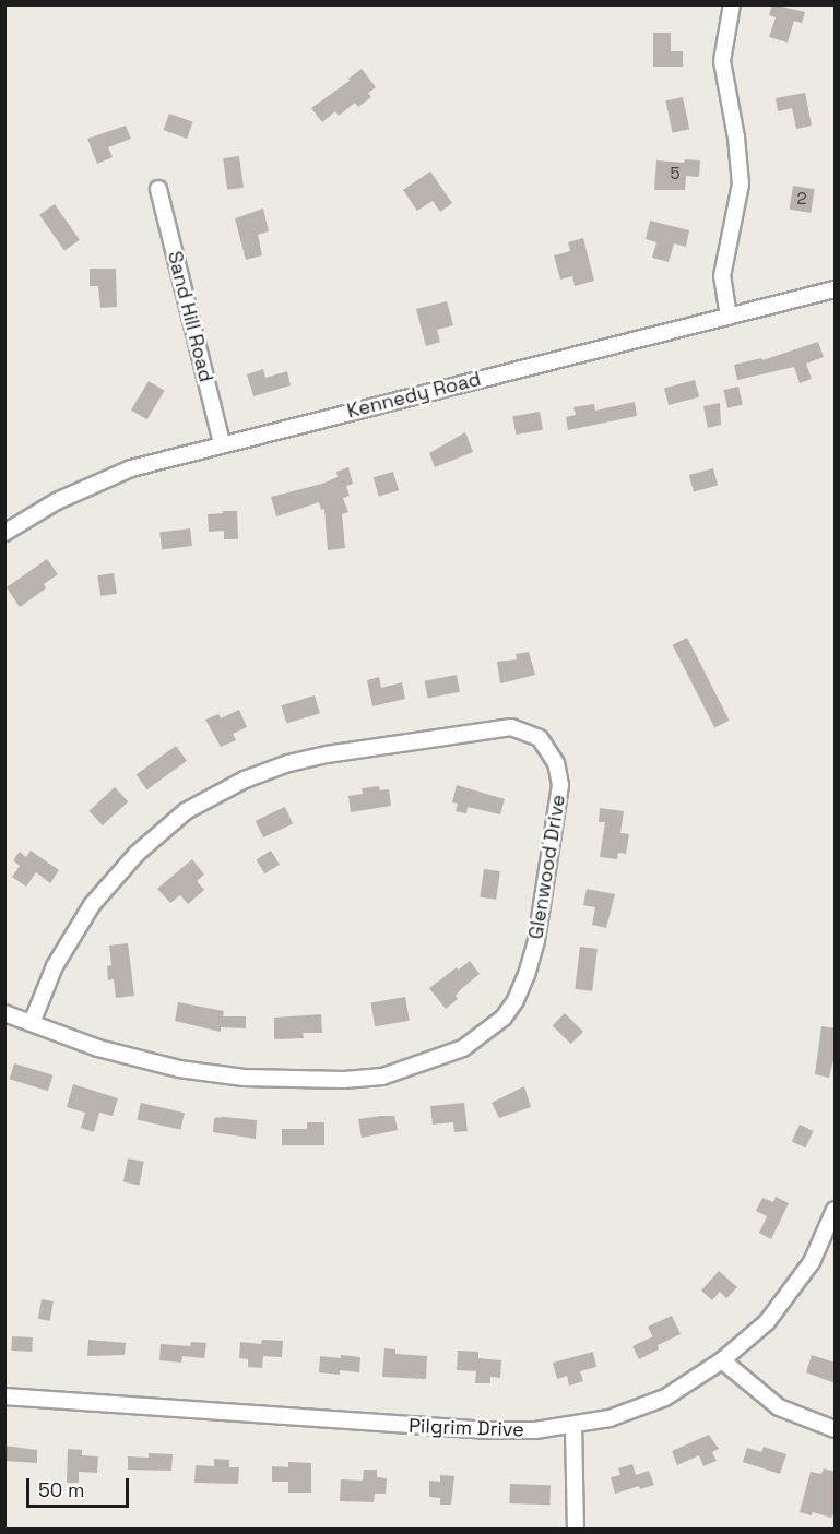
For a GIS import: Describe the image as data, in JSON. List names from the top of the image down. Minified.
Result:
{"streets":{"street":["Sand Hill Road","Kennedy Road","Glenwood Drive","Pilgrim Drive"]},"crossings":[["Sand Hill Road","Kennedy Road"]],"house_numbers":["5","2"],"scale_bar":"50 m"}
